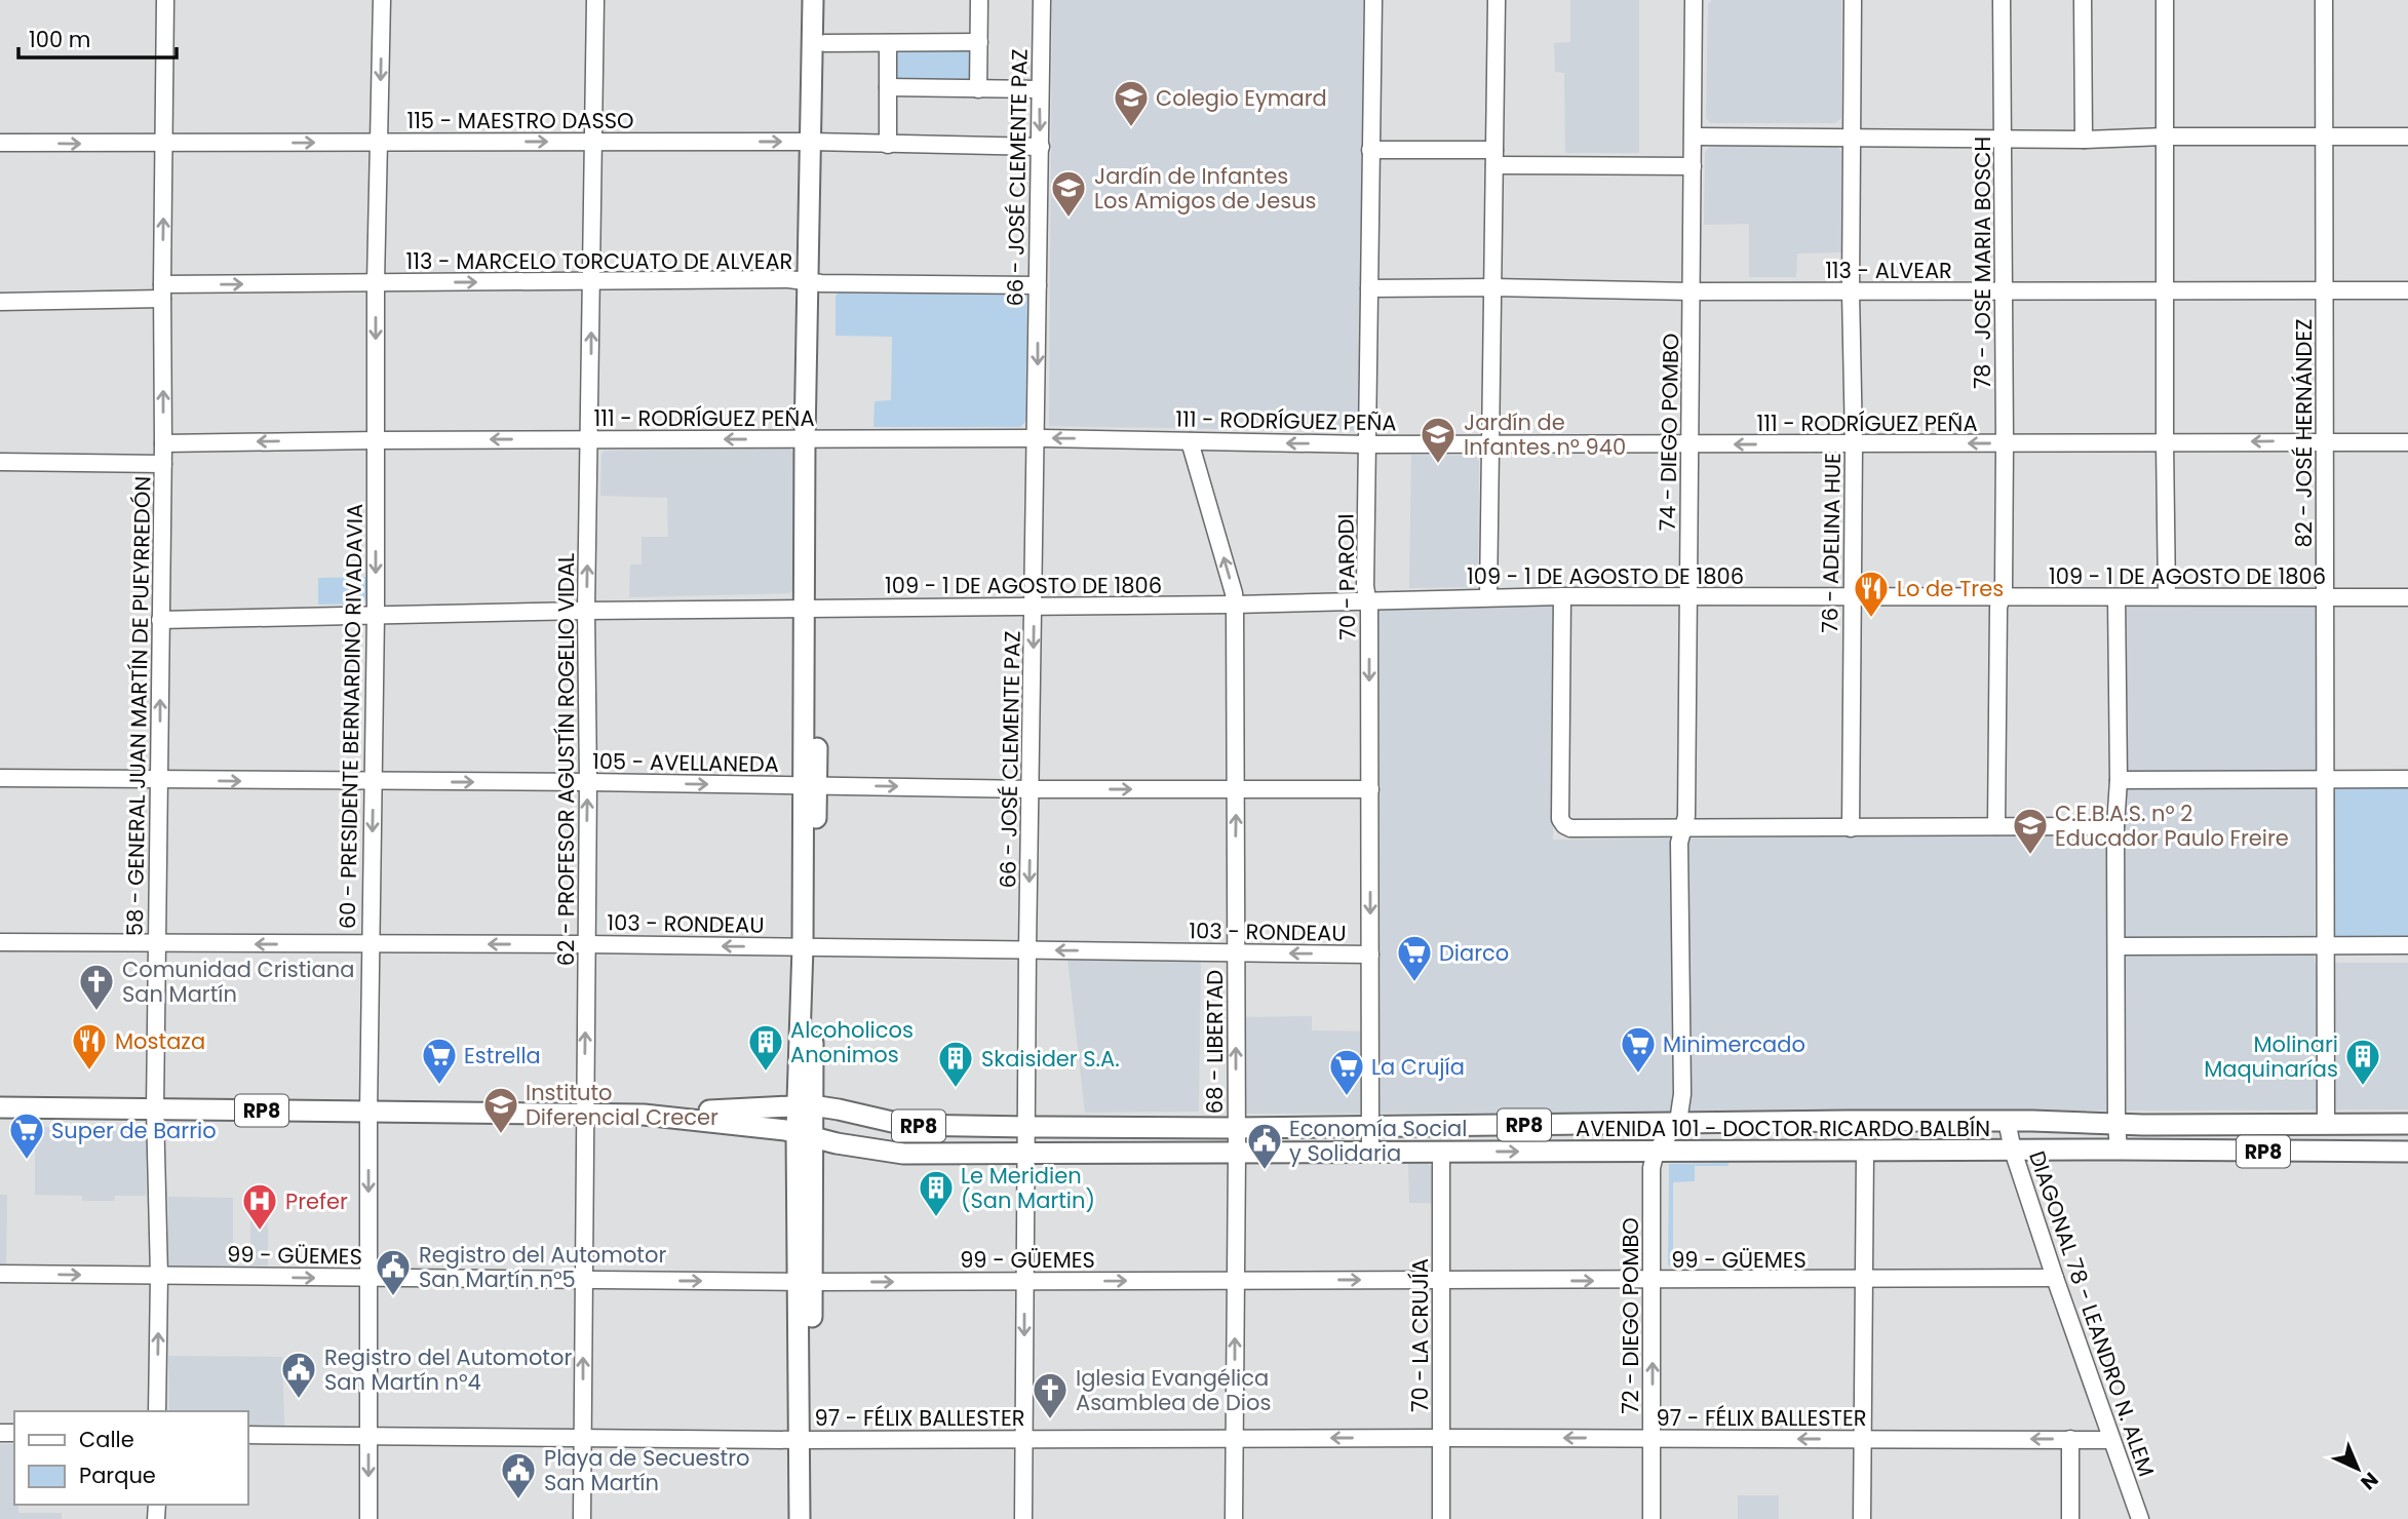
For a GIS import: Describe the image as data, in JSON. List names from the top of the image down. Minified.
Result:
{"streets":{"main road":["RP8","AVENIDA 101 - DOCTOR RICARDO BALBÍN"],"street":["115 - MAESTRO DASSO","66 - JOSÉ CLEMENTE PAZ","113 - MARCELO TORCUATO DE ALVEAR","78 - JOSE MARIA BOSCH","113 - ALVEAR","111 - RODRÍGUEZ PEÑA","74 - DIEGO POMBO","82 - JOSÉ HERNÁNDEZ","76 - ADELINA HUE","109 - 1 DE AGOSTO DE 1806","70 - PARODI","58 - GENERAL JUAN MARTÍN DE PUEYRREDÓN","60 - PRESIDENTE BERNARDINO RIVADAVIA","62 - PROFESOR AGUSTÍN ROGELIO VIDAL","105 - AVELLANEDA","103 - RONDEAU","68 - LIBERTAD","99 - GÜEMES","DIAGONAL 78 - LEANDRO N. ALEM","72 - DIEGO POMBO","70 - LA CRUJÍA","97 - FÉLIX BALLESTER"]},"crossings":[["115 - MAESTRO DASSO","66 - JOSÉ CLEMENTE PAZ"],["115 - MAESTRO DASSO","58 - GENERAL JUAN MARTÍN DE PUEYRREDÓN"],["115 - MAESTRO DASSO","60 - PRESIDENTE BERNARDINO RIVADAVIA"],["115 - MAESTRO DASSO","62 - PROFESOR AGUSTÍN ROGELIO VIDAL"],["66 - JOSÉ CLEMENTE PAZ","113 - MARCELO TORCUATO DE ALVEAR"],["66 - JOSÉ CLEMENTE PAZ","111 - RODRÍGUEZ PEÑA"],["66 - JOSÉ CLEMENTE PAZ","109 - 1 DE AGOSTO DE 1806"],["66 - JOSÉ CLEMENTE PAZ","105 - AVELLANEDA"],["66 - JOSÉ CLEMENTE PAZ","103 - RONDEAU"],["66 - JOSÉ CLEMENTE PAZ","AVENIDA 101 - DOCTOR RICARDO BALBÍN"],["66 - JOSÉ CLEMENTE PAZ","99 - GÜEMES"],["66 - JOSÉ CLEMENTE PAZ","97 - FÉLIX BALLESTER"],["113 - MARCELO TORCUATO DE ALVEAR","58 - GENERAL JUAN MARTÍN DE PUEYRREDÓN"],["113 - MARCELO TORCUATO DE ALVEAR","60 - PRESIDENTE BERNARDINO RIVADAVIA"],["113 - MARCELO TORCUATO DE ALVEAR","62 - PROFESOR AGUSTÍN ROGELIO VIDAL"],["78 - JOSE MARIA BOSCH","113 - ALVEAR"],["78 - JOSE MARIA BOSCH","111 - RODRÍGUEZ PEÑA"],["78 - JOSE MARIA BOSCH","109 - 1 DE AGOSTO DE 1806"],["113 - ALVEAR","74 - DIEGO POMBO"],["113 - ALVEAR","82 - JOSÉ HERNÁNDEZ"],["113 - ALVEAR","76 - ADELINA HUE"],["113 - ALVEAR","70 - PARODI"],["111 - RODRÍGUEZ PEÑA","74 - DIEGO POMBO"],["111 - RODRÍGUEZ PEÑA","82 - JOSÉ HERNÁNDEZ"],["111 - RODRÍGUEZ PEÑA","76 - ADELINA HUE"],["111 - RODRÍGUEZ PEÑA","70 - PARODI"],["111 - RODRÍGUEZ PEÑA","58 - GENERAL JUAN MARTÍN DE PUEYRREDÓN"],["111 - RODRÍGUEZ PEÑA","60 - PRESIDENTE BERNARDINO RIVADAVIA"],["111 - RODRÍGUEZ PEÑA","62 - PROFESOR AGUSTÍN ROGELIO VIDAL"],["111 - RODRÍGUEZ PEÑA","68 - LIBERTAD"],["74 - DIEGO POMBO","109 - 1 DE AGOSTO DE 1806"],["74 - DIEGO POMBO","AVENIDA 101 - DOCTOR RICARDO BALBÍN"],["82 - JOSÉ HERNÁNDEZ","109 - 1 DE AGOSTO DE 1806"],["82 - JOSÉ HERNÁNDEZ","AVENIDA 101 - DOCTOR RICARDO BALBÍN"],["76 - ADELINA HUE","109 - 1 DE AGOSTO DE 1806"],["109 - 1 DE AGOSTO DE 1806","70 - PARODI"],["109 - 1 DE AGOSTO DE 1806","58 - GENERAL JUAN MARTÍN DE PUEYRREDÓN"],["109 - 1 DE AGOSTO DE 1806","60 - PRESIDENTE BERNARDINO RIVADAVIA"],["109 - 1 DE AGOSTO DE 1806","62 - PROFESOR AGUSTÍN ROGELIO VIDAL"],["109 - 1 DE AGOSTO DE 1806","68 - LIBERTAD"],["70 - PARODI","105 - AVELLANEDA"],["70 - PARODI","103 - RONDEAU"],["70 - PARODI","AVENIDA 101 - DOCTOR RICARDO BALBÍN"],["58 - GENERAL JUAN MARTÍN DE PUEYRREDÓN","105 - AVELLANEDA"],["58 - GENERAL JUAN MARTÍN DE PUEYRREDÓN","103 - RONDEAU"],["58 - GENERAL JUAN MARTÍN DE PUEYRREDÓN","AVENIDA 101 - DOCTOR RICARDO BALBÍN"],["58 - GENERAL JUAN MARTÍN DE PUEYRREDÓN","99 - GÜEMES"],["60 - PRESIDENTE BERNARDINO RIVADAVIA","105 - AVELLANEDA"],["60 - PRESIDENTE BERNARDINO RIVADAVIA","103 - RONDEAU"],["60 - PRESIDENTE BERNARDINO RIVADAVIA","AVENIDA 101 - DOCTOR RICARDO BALBÍN"],["60 - PRESIDENTE BERNARDINO RIVADAVIA","99 - GÜEMES"],["60 - PRESIDENTE BERNARDINO RIVADAVIA","97 - FÉLIX BALLESTER"],["62 - PROFESOR AGUSTÍN ROGELIO VIDAL","105 - AVELLANEDA"],["62 - PROFESOR AGUSTÍN ROGELIO VIDAL","103 - RONDEAU"],["62 - PROFESOR AGUSTÍN ROGELIO VIDAL","AVENIDA 101 - DOCTOR RICARDO BALBÍN"],["62 - PROFESOR AGUSTÍN ROGELIO VIDAL","99 - GÜEMES"],["62 - PROFESOR AGUSTÍN ROGELIO VIDAL","97 - FÉLIX BALLESTER"],["105 - AVELLANEDA","68 - LIBERTAD"],["103 - RONDEAU","68 - LIBERTAD"],["68 - LIBERTAD","AVENIDA 101 - DOCTOR RICARDO BALBÍN"],["68 - LIBERTAD","99 - GÜEMES"],["68 - LIBERTAD","97 - FÉLIX BALLESTER"],["AVENIDA 101 - DOCTOR RICARDO BALBÍN","DIAGONAL 78 - LEANDRO N. ALEM"],["AVENIDA 101 - DOCTOR RICARDO BALBÍN","72 - DIEGO POMBO"],["AVENIDA 101 - DOCTOR RICARDO BALBÍN","70 - LA CRUJÍA"],["99 - GÜEMES","DIAGONAL 78 - LEANDRO N. ALEM"],["99 - GÜEMES","72 - DIEGO POMBO"],["99 - GÜEMES","70 - LA CRUJÍA"],["DIAGONAL 78 - LEANDRO N. ALEM","97 - FÉLIX BALLESTER"],["72 - DIEGO POMBO","97 - FÉLIX BALLESTER"],["70 - LA CRUJÍA","97 - FÉLIX BALLESTER"]],"one_way":["115 - MAESTRO DASSO","66 - JOSÉ CLEMENTE PAZ","113 - MARCELO TORCUATO DE ALVEAR","111 - RODRÍGUEZ PEÑA","58 - GENERAL JUAN MARTÍN DE PUEYRREDÓN","60 - PRESIDENTE BERNARDINO RIVADAVIA","62 - PROFESOR AGUSTÍN ROGELIO VIDAL","105 - AVELLANEDA","103 - RONDEAU","68 - LIBERTAD","99 - GÜEMES","72 - DIEGO POMBO","97 - FÉLIX BALLESTER"],"places":{"school or university":["Colegio Eymard","Jardín de Infantes Los Amigos de Jesus","Jardín de Infantes nº 940","C.E.B.A.S. nº 2 Educador Paulo Freire","Instituto Diferencial Crecer"],"restaurant":["Lo de Tres","Mostaza"],"supermarket":["Diarco","Minimercado","Estrella","La Crujía","Super de Barrio"],"church":["Comunidad Cristiana San Martín","Iglesia Evangélica Asamblea de Dios"],"building":["Alcoholicos Anonimos","Molinari Maquinarías","Skaisider S.A.","Le Meridien (San Martin)"],"public building":["Economía Social y Solidaria","Registro del Automotor San Martín n°5","Registro del Automotor San Martín n°4","Playa de Secuestro San Martín"],"hospital":["Prefer"]},"legend":["Calle","Parque"],"scale_bar":"100 m","north":"bottom right"}
